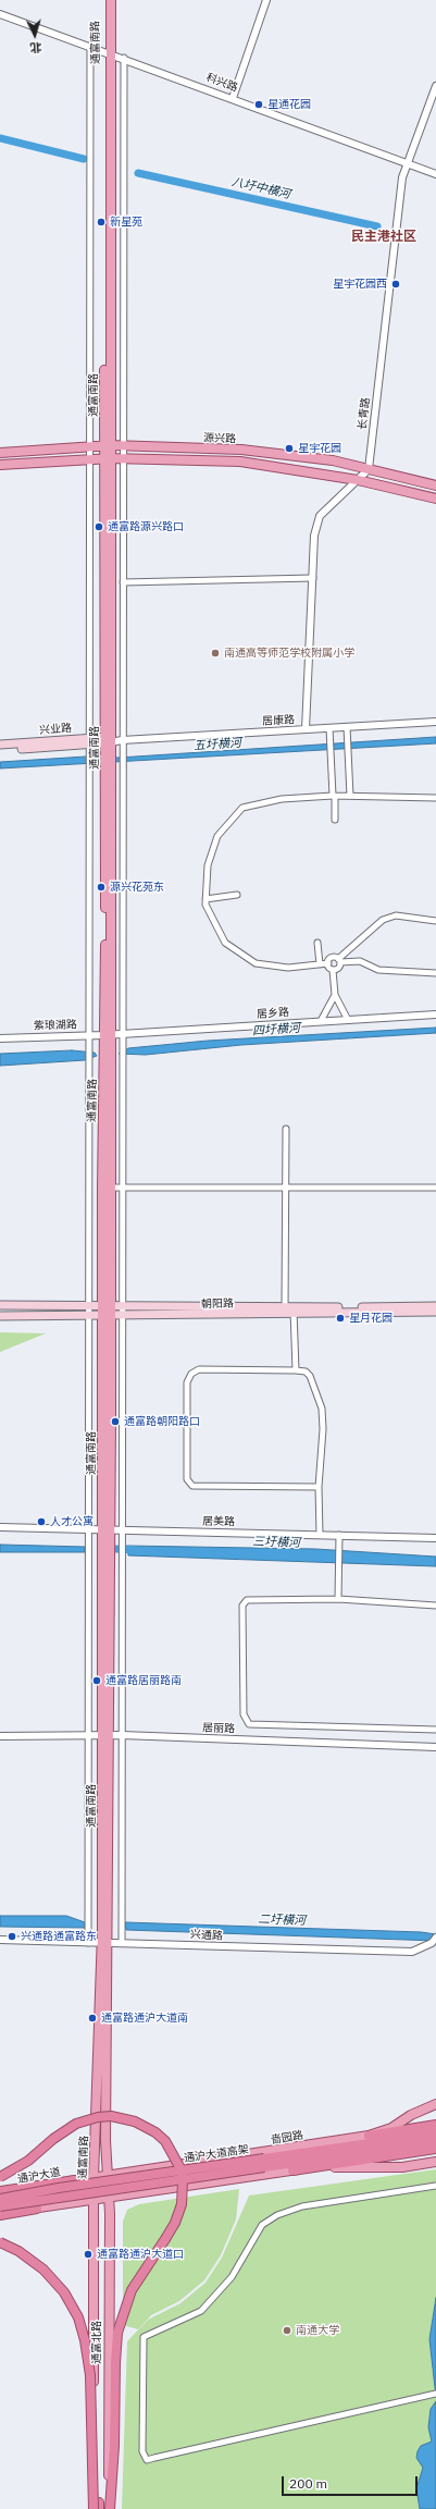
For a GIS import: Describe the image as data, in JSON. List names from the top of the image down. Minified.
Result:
{"streets":{"highway":["通沪大道高架"],"main road":["通富南路","源兴路","兴业路","朝阳路","啬园路","通沪大道","通富北路"],"street":["科兴路","长青路","居康路","居乡路","紫琅湖路","居美路","居丽路","兴通路"]},"crossings":[["通富南路","科兴路"],["通富南路","源兴路"],["通富南路","居康路"],["通富南路","兴业路"],["通富南路","居乡路"],["通富南路","紫琅湖路"],["通富南路","朝阳路"],["通富南路","居美路"],["通富南路","居丽路"],["通富南路","兴通路"],["通富南路","啬园路"],["通富南路","通沪大道"],["通富南路","通富北路"],["科兴路","长青路"],["长青路","源兴路"],["居康路","兴业路"],["居乡路","紫琅湖路"],["啬园路","通沪大道"],["啬园路","通富北路"],["通沪大道","通富北路"]],"districts":["民主港社区"],"water":["八圩中横河","五圩横河","四圩横河","三圩横河","二圩横河"],"places":["星通花园","新星苑","星宇花园西","星宇花园","通富路源兴路口","南通高等师范学校附属小学","源兴花苑东","星月花园","通富路朝阳路口","人才公寓","通富路居丽路南","兴通路通富路东","通富路通沪大道南","通富路通沪大道口","南通大学"],"scale_bar":"200 m","north":"bottom"}
